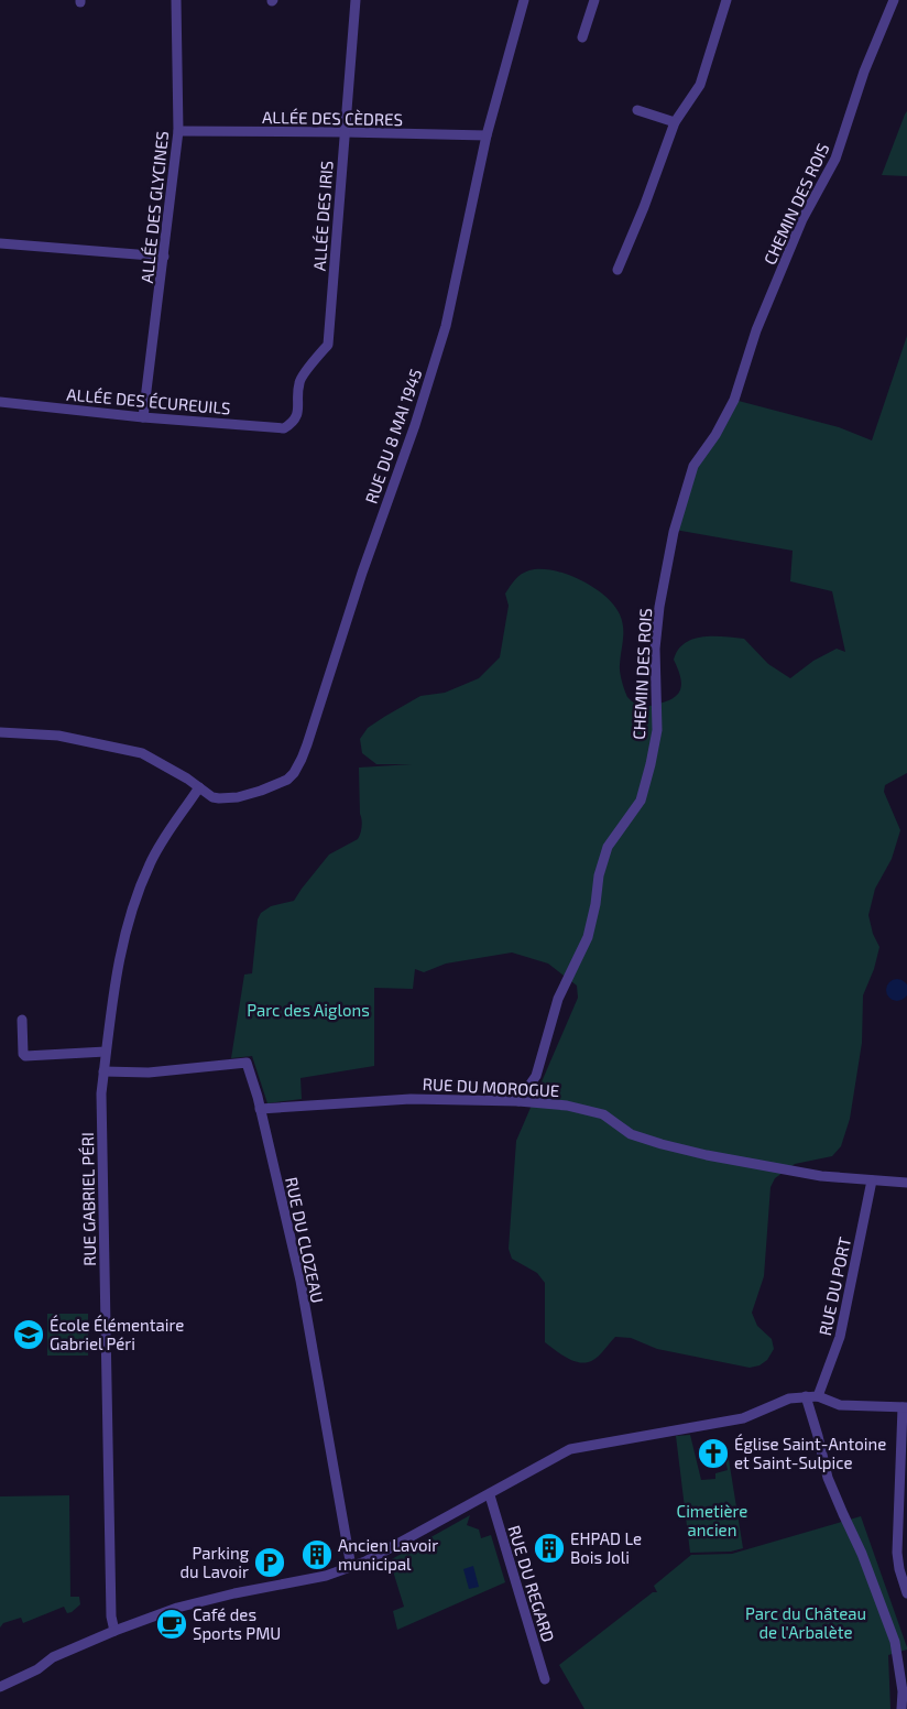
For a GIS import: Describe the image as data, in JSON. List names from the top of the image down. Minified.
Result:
{"streets":{"street":["ALLÉE DES CÈDRES","CHEMIN DES ROIS","ALLÉE DES GLYCINES","ALLÉE DES IRIS","ALLÉE DES ÉCUREUILS","RUE DU 8 MAI 1945","RUE DU MOROGUE","RUE GABRIEL PÉRI","RUE DU CLOZEAU","RUE DU PORT","RUE DU REGARD"]},"crossings":[["ALLÉE DES CÈDRES","ALLÉE DES GLYCINES"],["ALLÉE DES CÈDRES","ALLÉE DES IRIS"],["ALLÉE DES CÈDRES","RUE DU 8 MAI 1945"],["CHEMIN DES ROIS","RUE DU MOROGUE"],["ALLÉE DES GLYCINES","ALLÉE DES ÉCUREUILS"],["ALLÉE DES IRIS","ALLÉE DES ÉCUREUILS"],["RUE DU 8 MAI 1945","RUE GABRIEL PÉRI"],["RUE DU MOROGUE","RUE DU CLOZEAU"],["RUE DU MOROGUE","RUE DU PORT"],["RUE GABRIEL PÉRI","RUE DU CLOZEAU"]],"parks":["Parc des Aiglons","Cimetière ancien","Parc du Château de l'Arbalète"],"places":{"school or university":["École Élémentaire Gabriel Péri"],"church":["Église Saint-Antoine et Saint-Sulpice"],"building":["EHPAD Le Bois Joli","Ancien Lavoir municipal"],"parking":["Parking du Lavoir"],"cafe":["Café des Sports PMU"]}}
